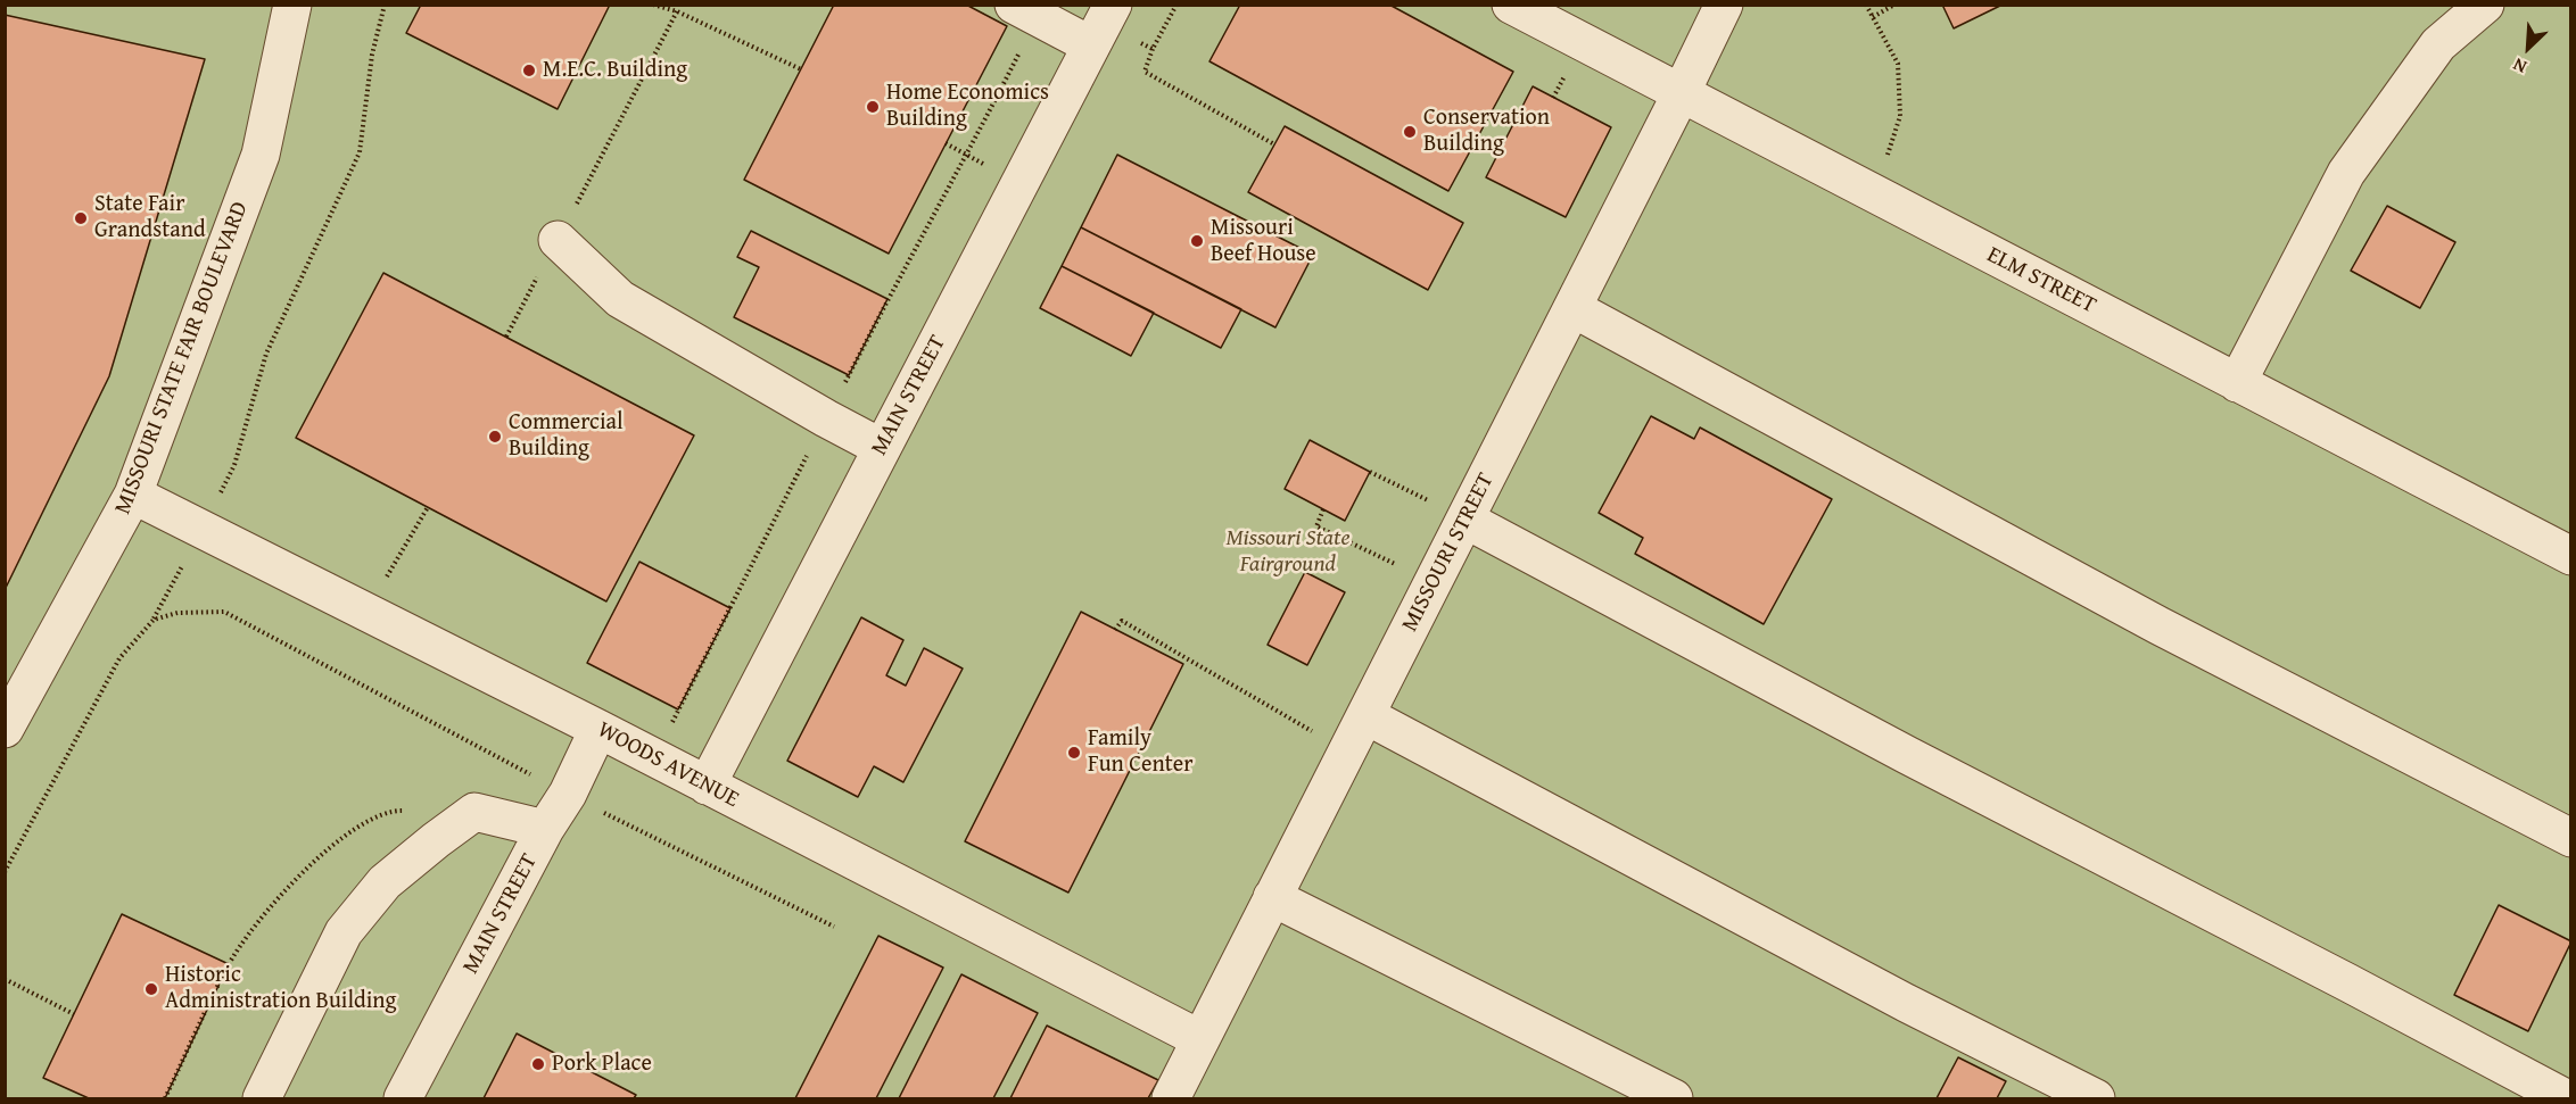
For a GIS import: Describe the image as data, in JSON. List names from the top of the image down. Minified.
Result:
{"streets":{"street":["ELM STREET","MISSOURI STATE FAIR BOULEVARD","MAIN STREET","MISSOURI STREET","WOODS AVENUE"]},"crossings":[["ELM STREET","MISSOURI STREET"],["MISSOURI STATE FAIR BOULEVARD","WOODS AVENUE"],["MAIN STREET","WOODS AVENUE"],["MISSOURI STREET","WOODS AVENUE"]],"parks":["Missouri State Fairground"],"places":["M.E.C. Building","Home Economics Building","Conservation Building","State Fair Grandstand","Missouri Beef House","Commercial Building","Family Fun Center","Historic Administration Building","Pork Place"],"north":"bottom left"}
